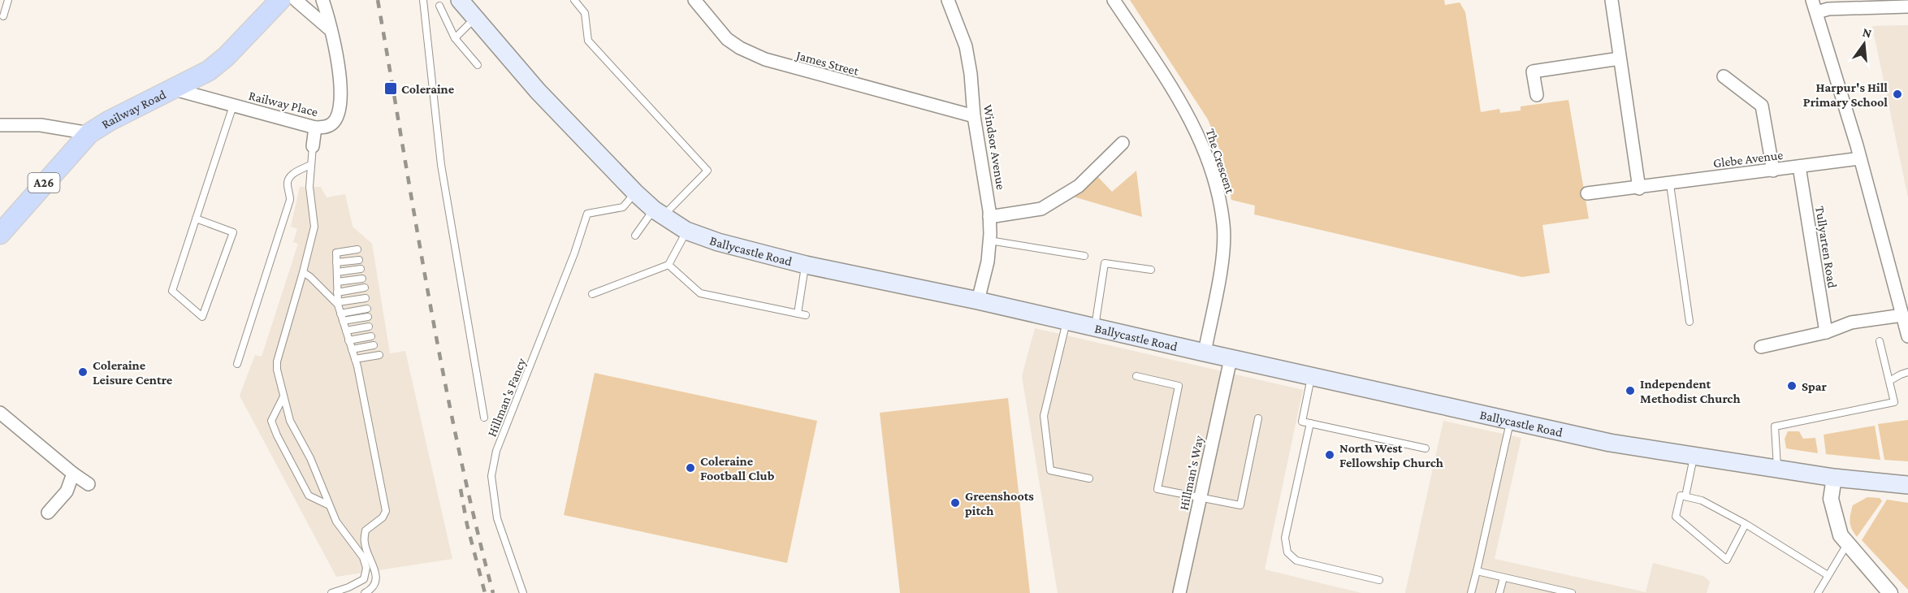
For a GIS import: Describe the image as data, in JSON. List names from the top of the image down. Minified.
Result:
{"streets":{"main road":["Railway Road","A26","Ballycastle Road"],"street":["James Street","Railway Place","Windsor Avenue","Glebe Avenue","The Crescent","Tullyarten Road","Hillman's Way"],"lane":["Hillman's Fancy"]},"crossings":[["James Street","Windsor Avenue"],["Railway Place","Railway Road"],["Railway Road","A26"],["Windsor Avenue","Ballycastle Road"],["Glebe Avenue","Tullyarten Road"],["The Crescent","Ballycastle Road"],["Ballycastle Road","Hillman's Fancy"],["Ballycastle Road","Hillman's Way"]],"places":{"transit":["Coleraine"],"other":["Harpur's Hill Primary School","Coleraine Leisure Centre","Spar","Independent Methodist Church","North West Fellowship Church","Coleraine Football Club","Greenshoots pitch"]},"north":"top"}
